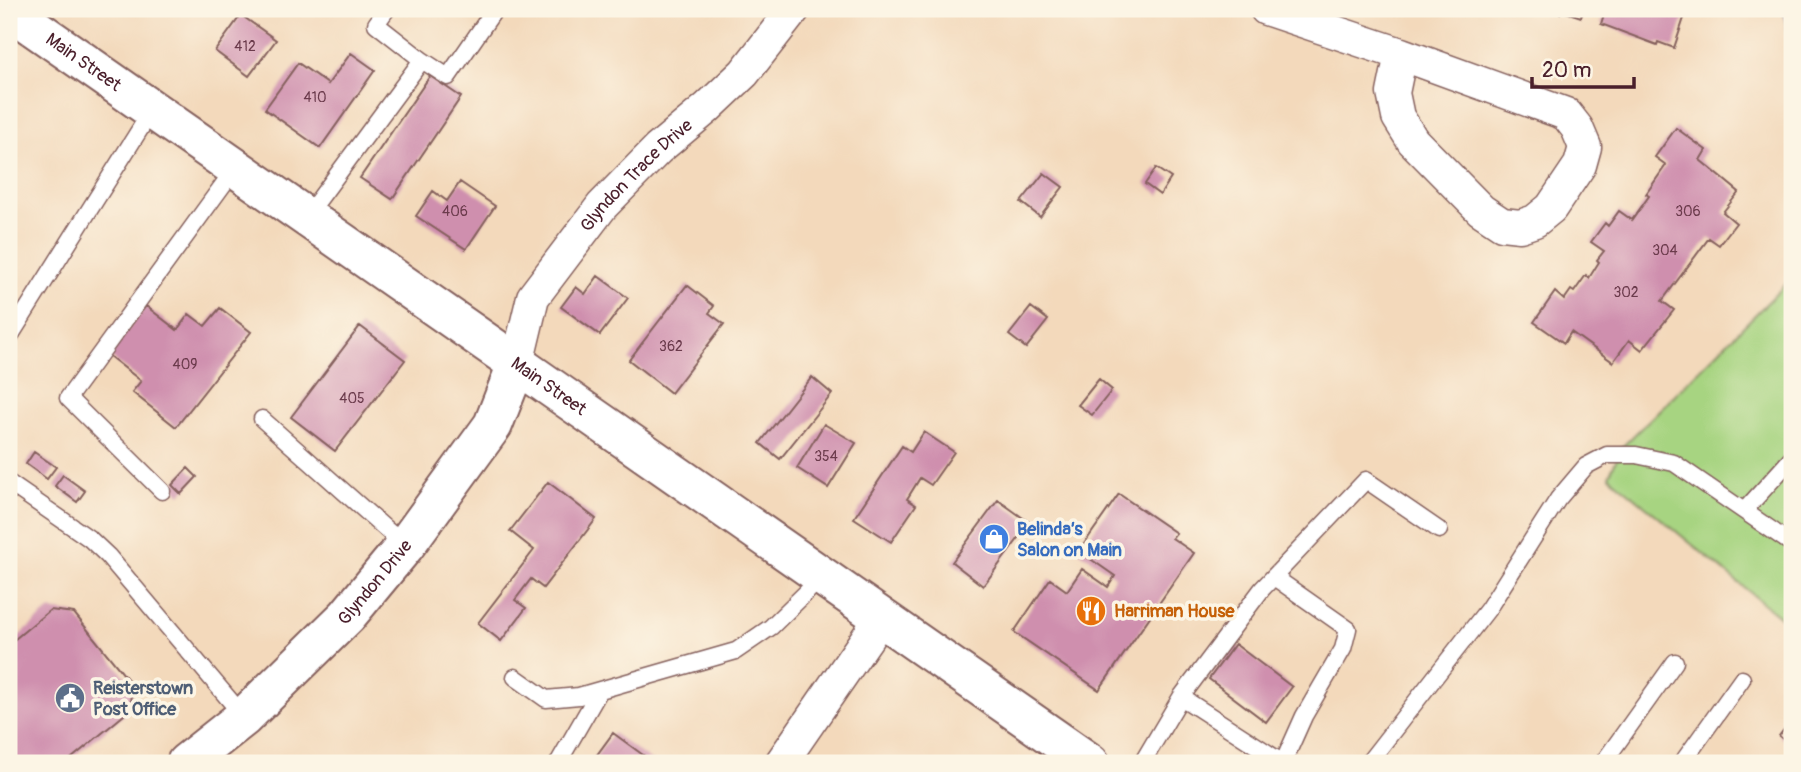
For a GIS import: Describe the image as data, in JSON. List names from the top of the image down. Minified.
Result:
{"streets":{"main road":["Main Street","Glyndon Drive"],"street":["Glyndon Trace Drive"]},"crossings":[["Main Street","Glyndon Trace Drive"],["Main Street","Glyndon Drive"],["Glyndon Trace Drive","Glyndon Drive"]],"places":{"shop":["Belinda’s Salon on Main"],"restaurant":["Harriman House"],"public building":["Reisterstown Post Office"]},"house_numbers":["412","410","406","306","304","302","362","409","405","354"],"scale_bar":"20 m"}
